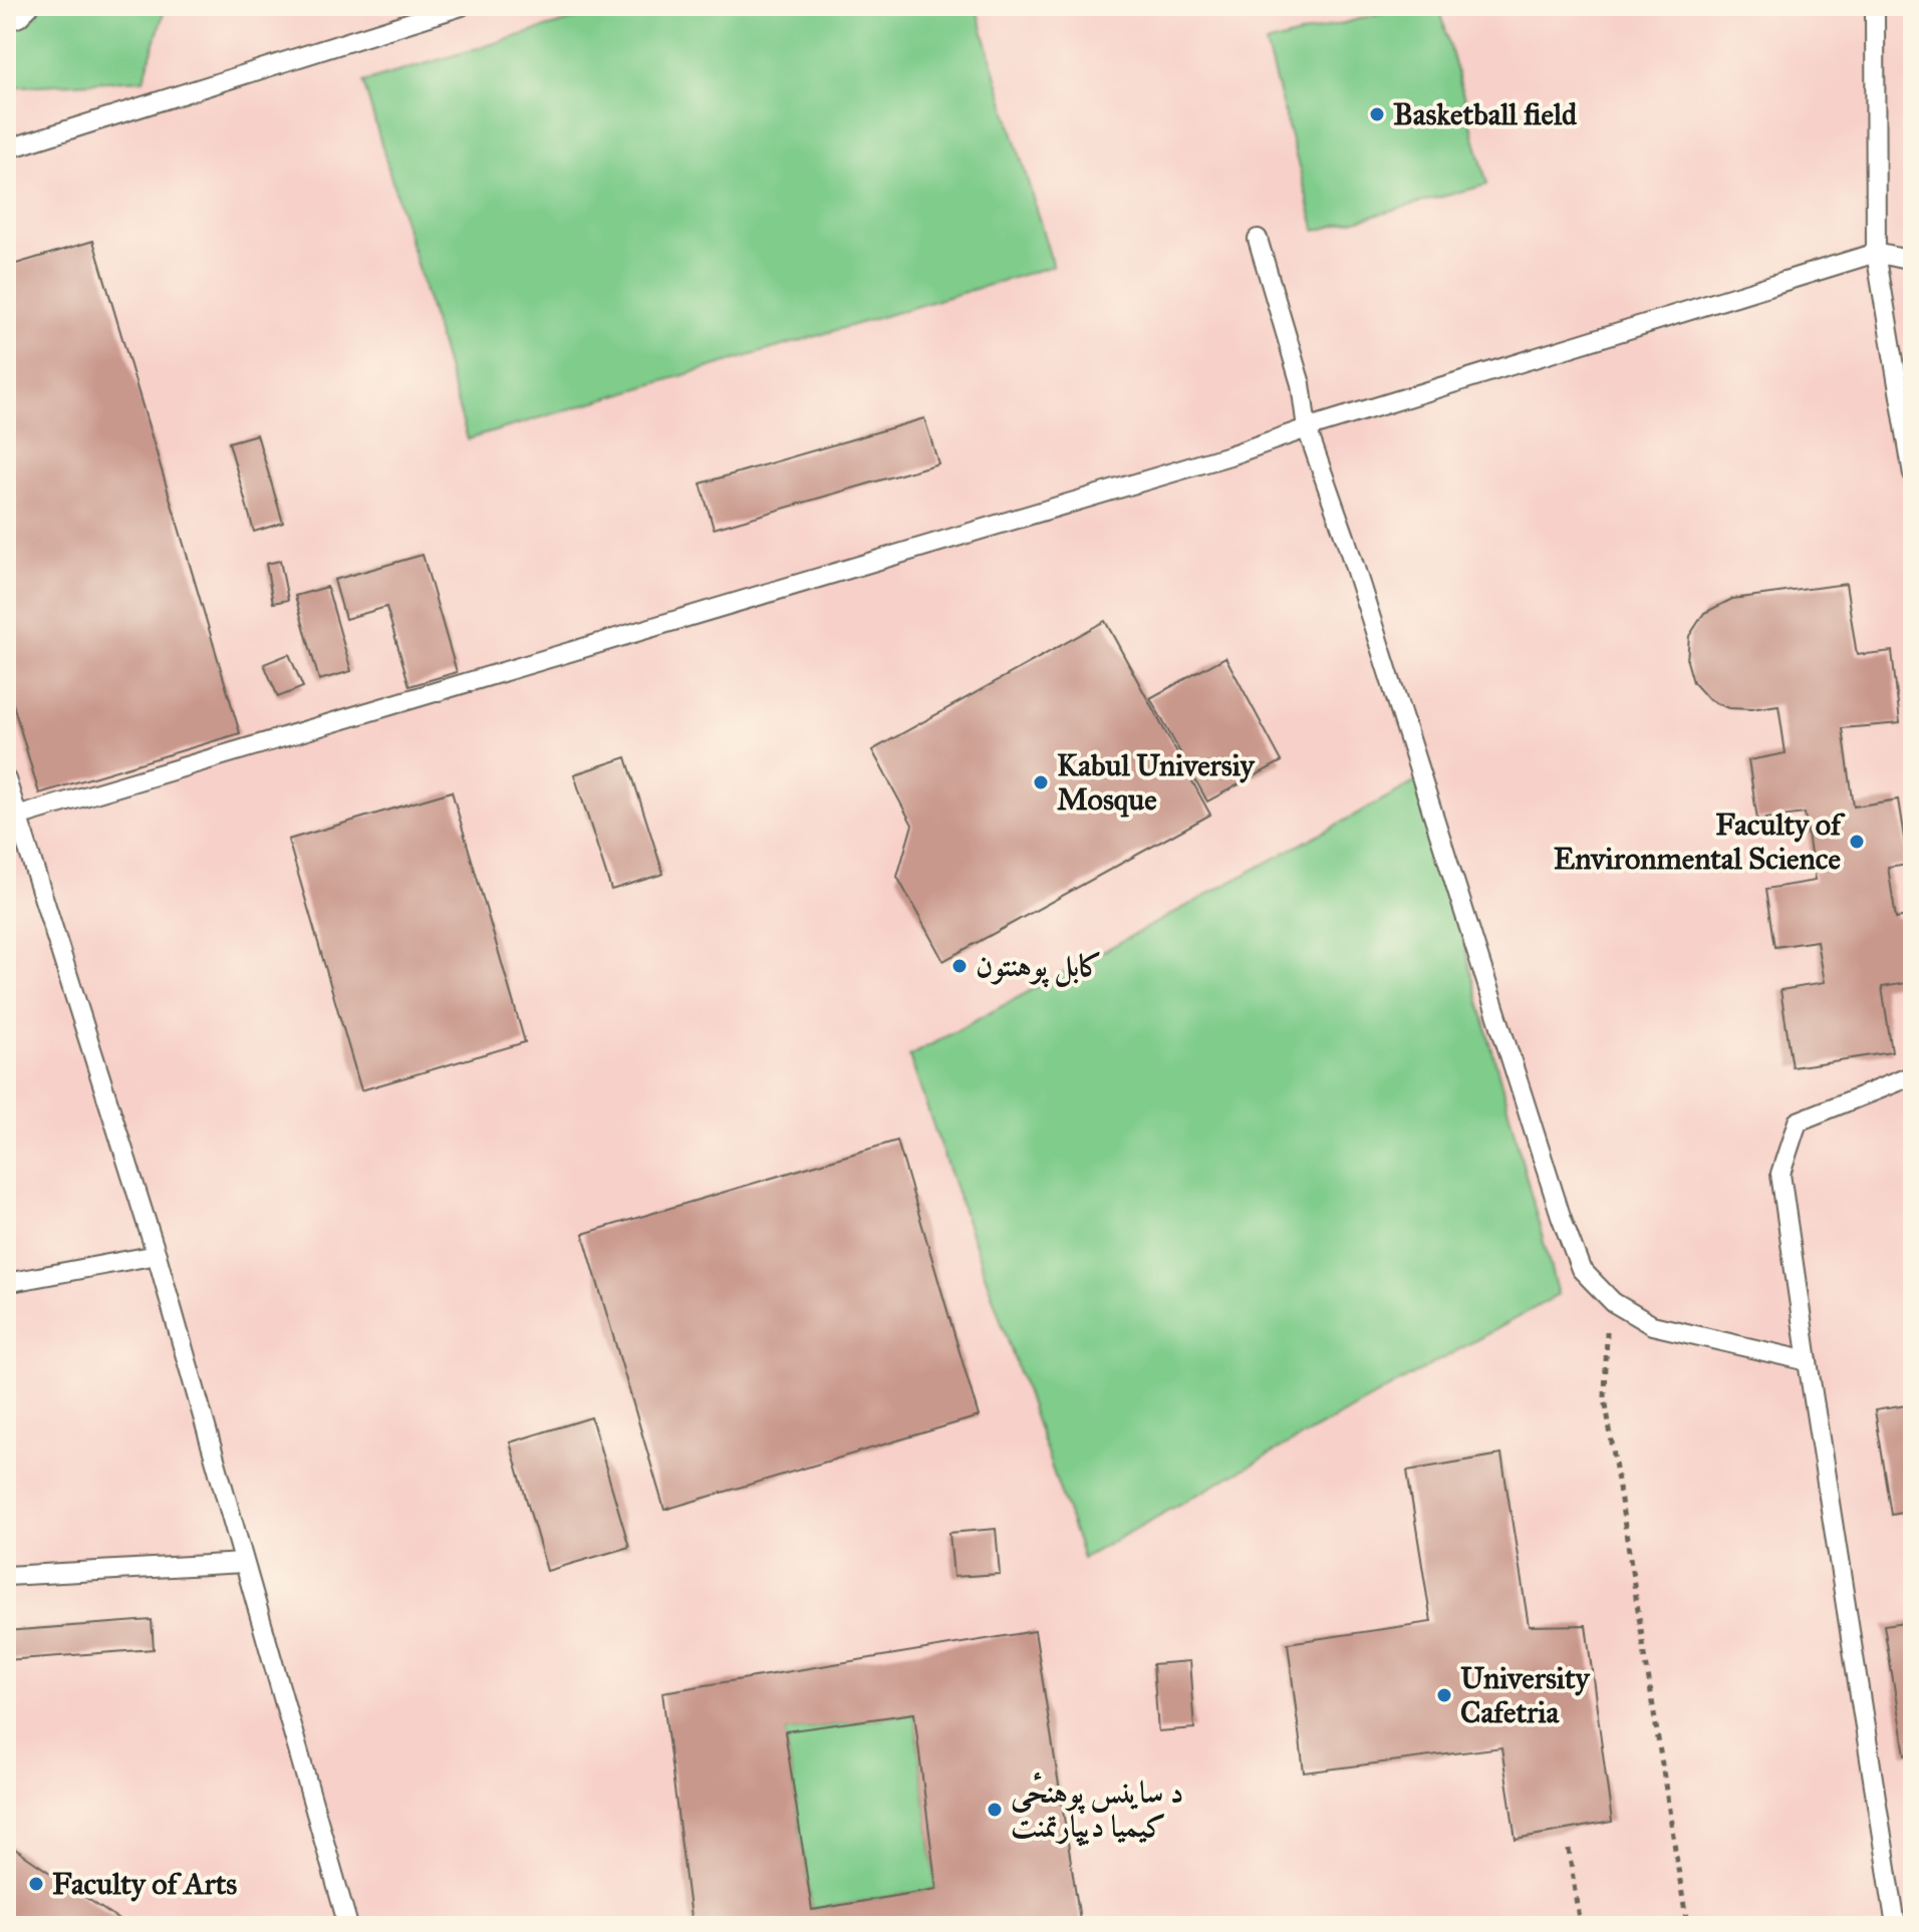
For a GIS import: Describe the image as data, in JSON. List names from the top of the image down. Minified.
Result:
{"places":["Basketball field","Kabul Universiy Mosque","Faculty of Environmental Science","کابل پوهنتون","University Cafetria","د ساینس پوهنحٔی کیمیا دیپارتمنت","Faculty of Arts"]}
